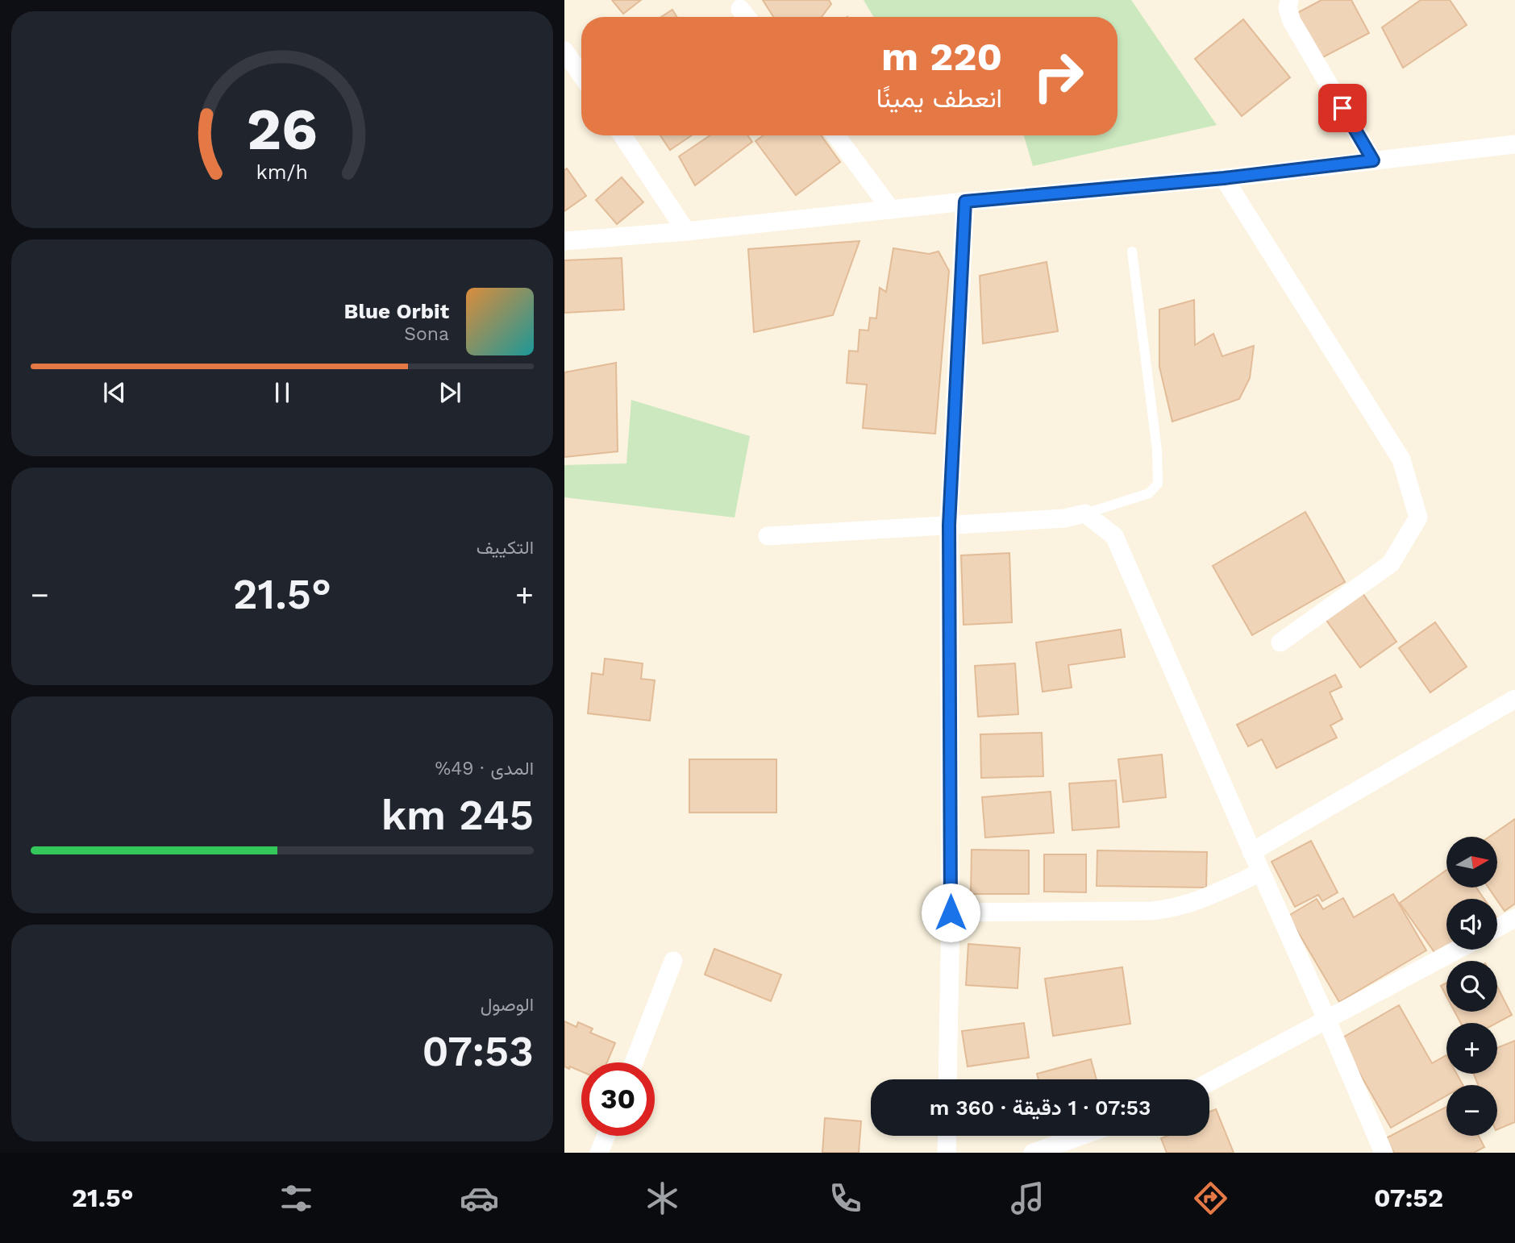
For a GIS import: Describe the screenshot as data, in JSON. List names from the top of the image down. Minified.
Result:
{"north":"right","page":{"turn":["220 m","انعطف يمينًا"],"song":["Blue Orbit","Sona"],"tile":["التكييف",["المدى · 49%","245 km"],["الوصول","07:53"]],"heat":["−","21.5°","+"],"map_buttons":["+","−"],"limit":"30","trip":"07:53 · 1 دقيقة · 360 m","tabs":["07:52","21.5°"],"gauge":["26","km/h"]}}
